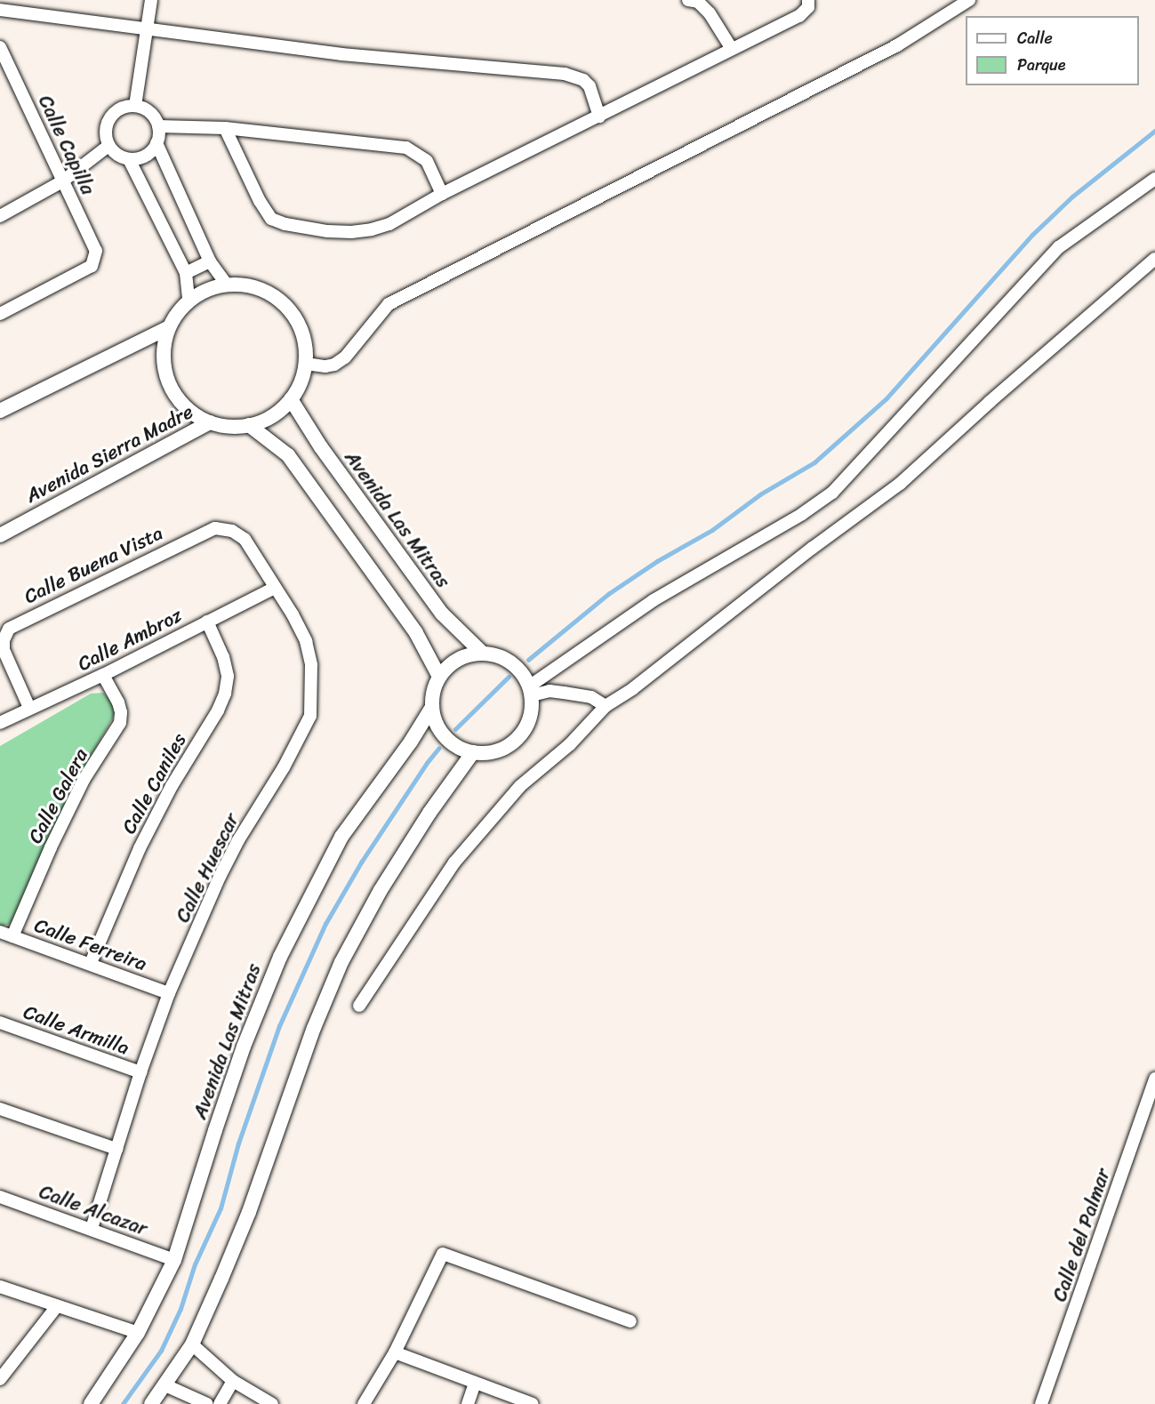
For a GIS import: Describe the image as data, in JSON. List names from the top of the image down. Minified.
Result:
{"streets":{"street":["Calle Capilla","Avenida Sierra Madre","Avenida Las Mitras","Calle Buena Vista","Calle Ambroz","Calle Caniles","Calle Galera","Calle Huescar","Calle Ferreira","Calle Armilla","Calle Alcazar","Calle del Palmar"]},"crossings":[["Avenida Sierra Madre","Avenida Las Mitras"],["Avenida Las Mitras","Calle Alcazar"],["Calle Buena Vista","Calle Ambroz"],["Calle Buena Vista","Calle Huescar"],["Calle Ambroz","Calle Caniles"],["Calle Ambroz","Calle Galera"],["Calle Ambroz","Calle Huescar"],["Calle Caniles","Calle Ferreira"],["Calle Galera","Calle Ferreira"],["Calle Huescar","Calle Ferreira"],["Calle Huescar","Calle Armilla"],["Calle Huescar","Calle Alcazar"]],"legend":["Calle","Parque"]}
